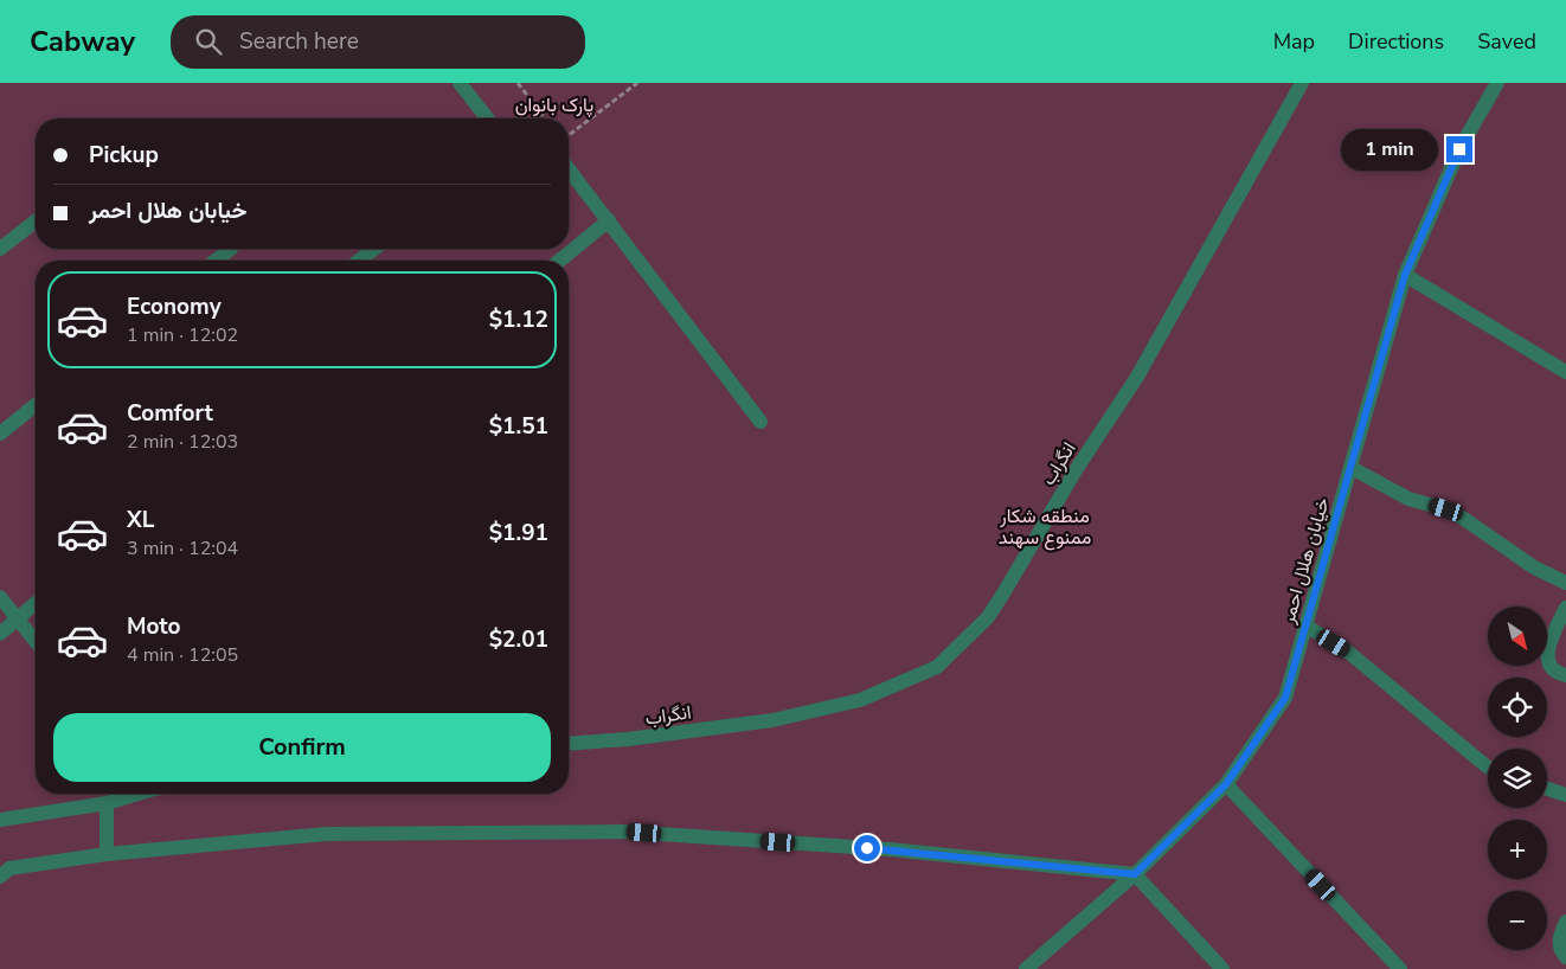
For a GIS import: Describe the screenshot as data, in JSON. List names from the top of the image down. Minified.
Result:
{"streets":{"street":["انگراب","خیابان هلال احمر"]},"parks":["پارک بانوان","منطقه شکار ممنوع سهند"],"north":"bottom right","page":{"header":"Cabway","search":"Search here","nav":["Map","Directions","Saved"],"banner":["Pickup","خیابان هلال احمر"],"bubble":"1 min","list":[{"name":"Economy","note":"1 min · 12:02","value":"$1.12"},{"name":"Comfort","note":"2 min · 12:03","value":"$1.51"},{"name":"XL","note":"3 min · 12:04","value":"$1.91"},{"name":"Moto","note":"4 min · 12:05","value":"$2.01"}],"map_buttons":["+","−"],"buttons":"Confirm"}}
